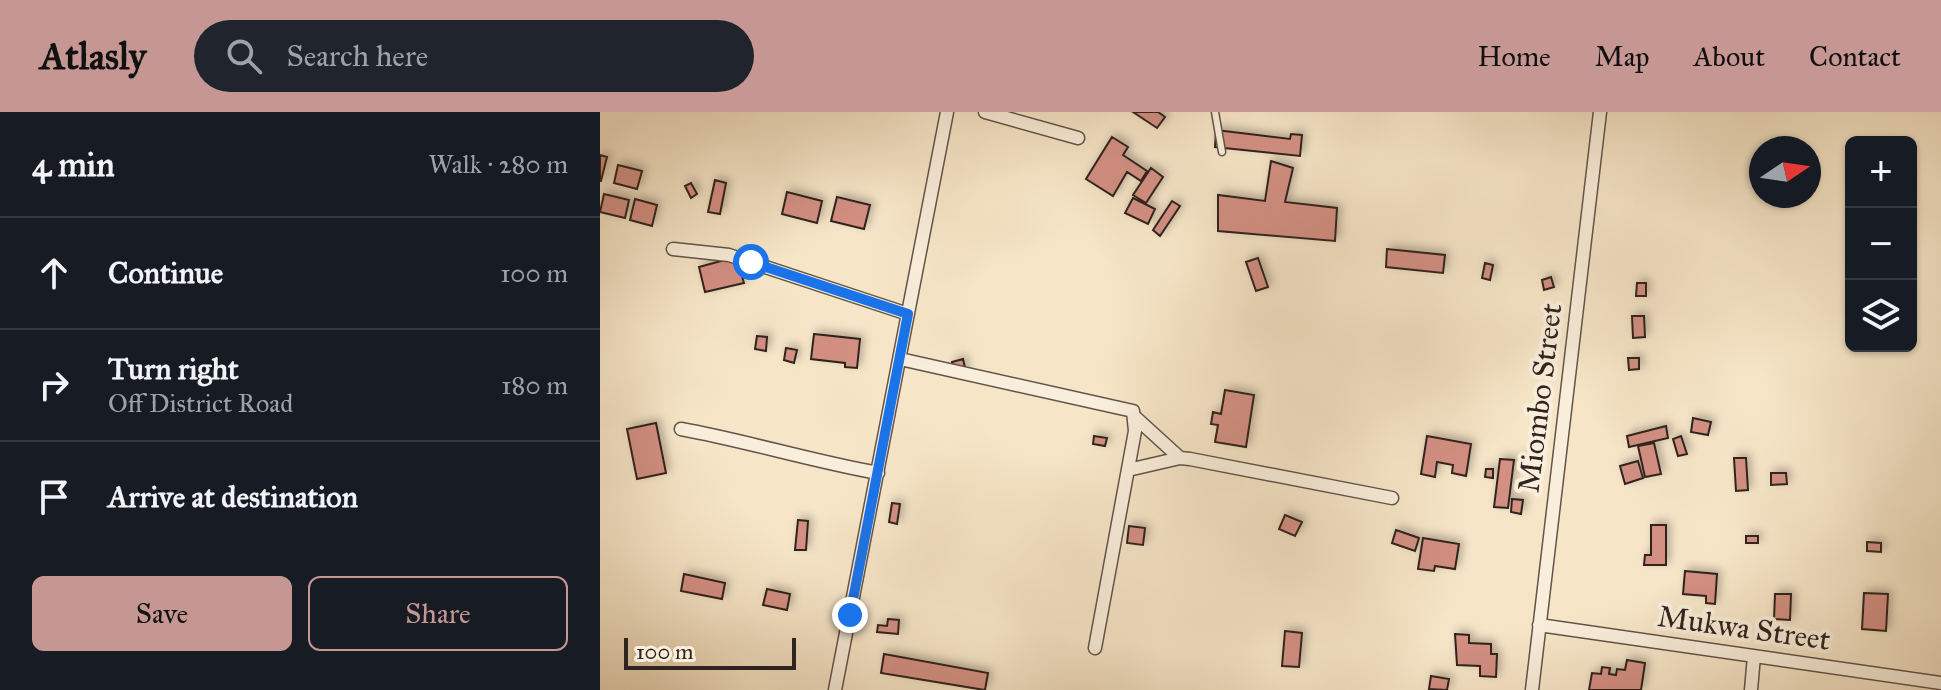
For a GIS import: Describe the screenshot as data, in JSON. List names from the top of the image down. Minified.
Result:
{"streets":{"street":["Miombo Street","Mukwa Street"]},"crossings":[["Miombo Street","Mukwa Street"]],"scale_bar":"100 m","north":"right","page":{"header":"Atlasly","search":"Search here","nav":["Home","Map","About","Contact"],"heading":["4 min","Walk · 280 m"],"map_buttons":["+","−"],"list":[["Continue","100 m"],["Turn right","Off District Road","180 m"],"Arrive at destination"],"buttons":["Save","Share"],"scale":"100 m"}}
